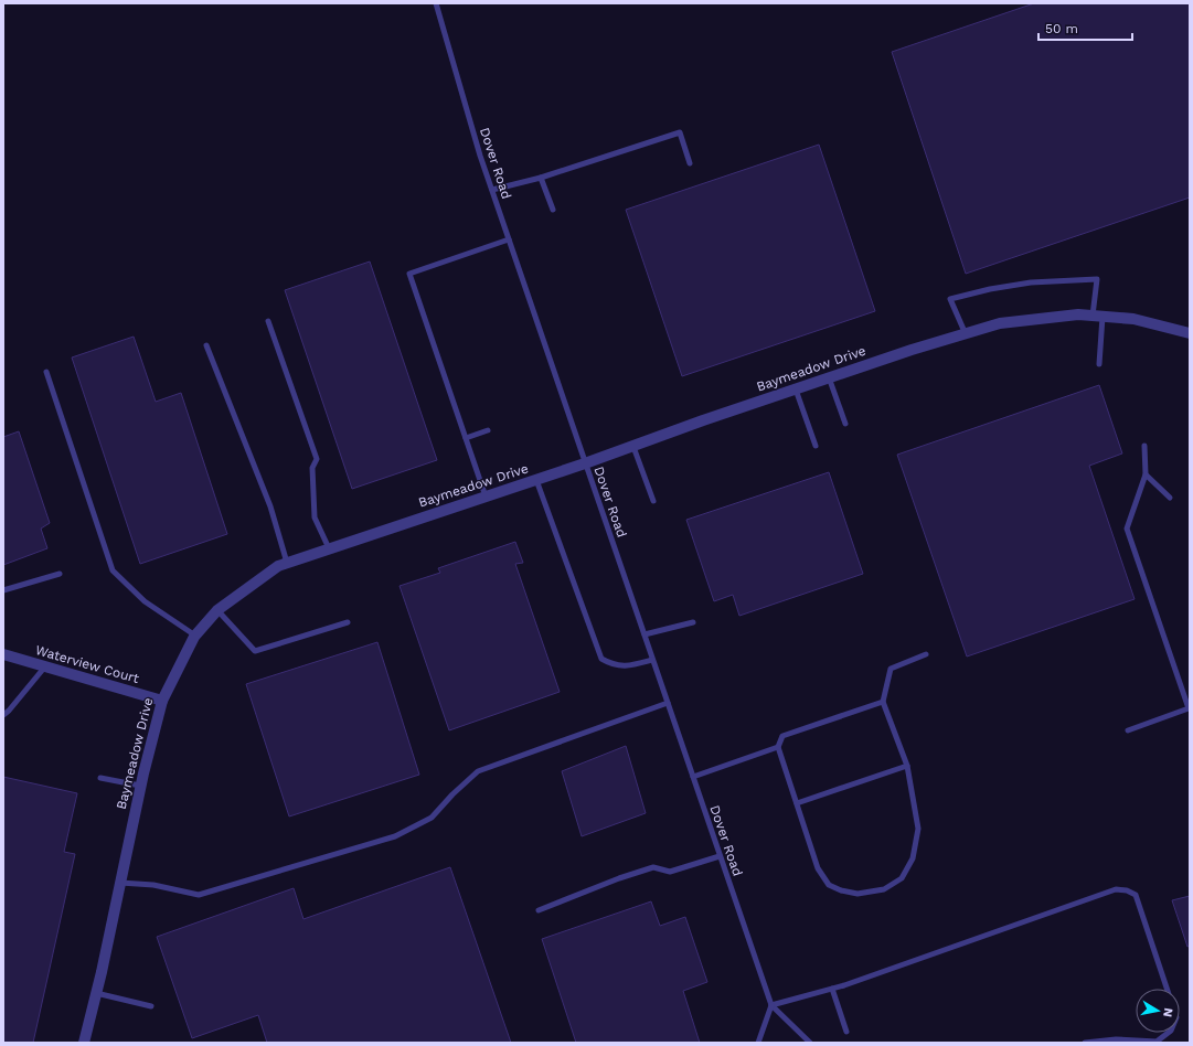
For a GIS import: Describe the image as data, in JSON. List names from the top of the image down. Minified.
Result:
{"streets":{"street":["Baymeadow Drive","Waterview Court"],"lane":["Dover Road"]},"crossings":[["Dover Road","Baymeadow Drive"],["Baymeadow Drive","Waterview Court"]],"scale_bar":"50 m","north":"right"}
